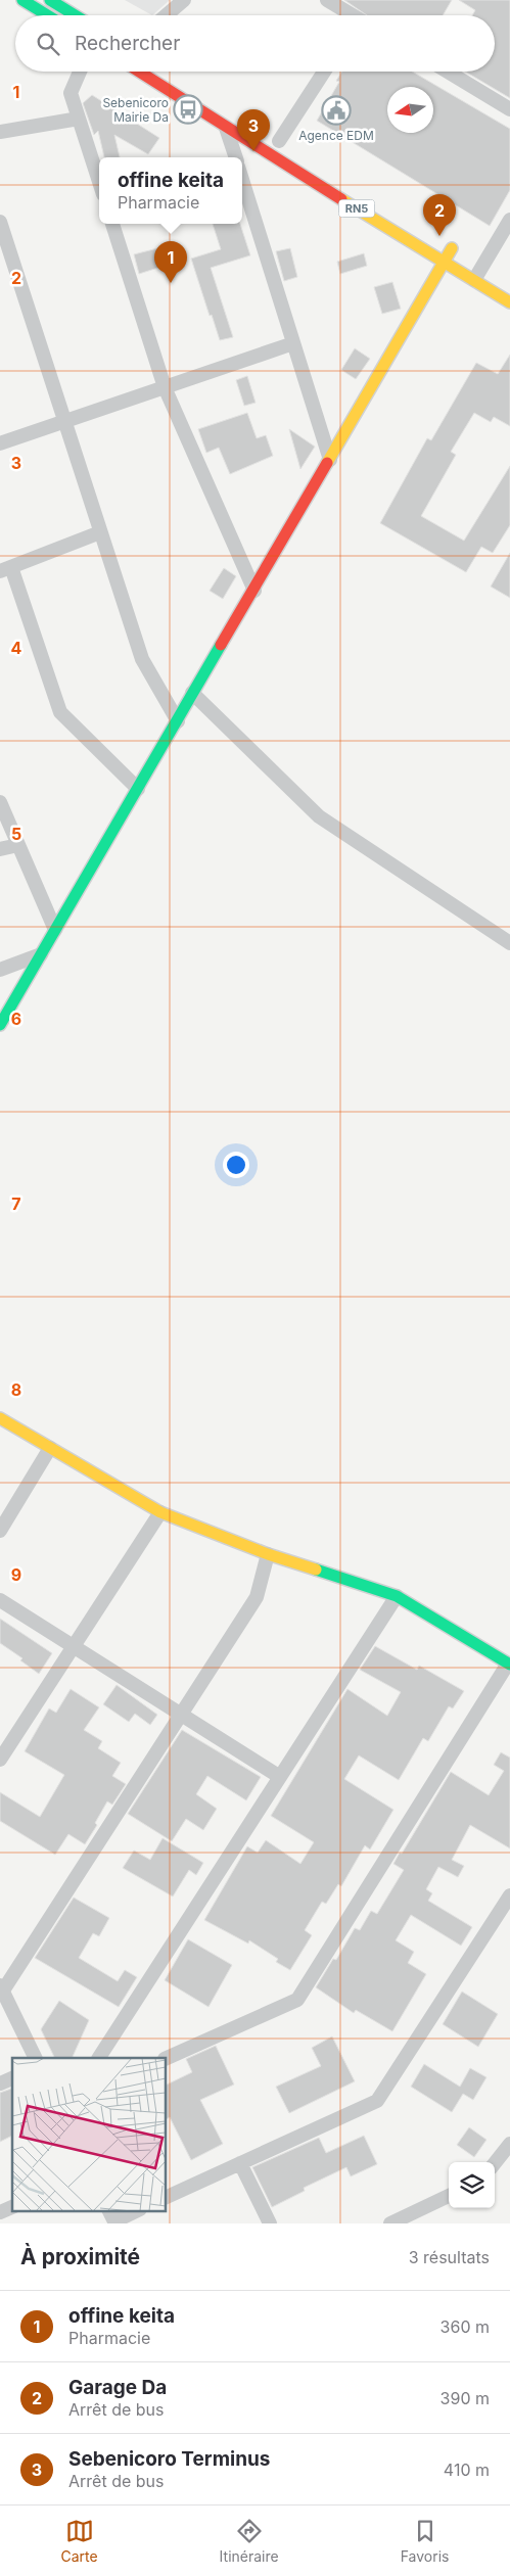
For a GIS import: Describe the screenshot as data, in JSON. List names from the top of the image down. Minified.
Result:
{"streets":{"main road":["RN5"]},"places":{"bus stop":["Sebenicoro Mairie Da"],"public building":["Agence EDM"]},"north":"left","page":{"search":"Rechercher","pins":["3","2","1"],"popup":["offine keita","Pharmacie"],"heading":["À proximité","3 résultats"],"list":[{"mark":"1","name":"offine keita","note":"Pharmacie","value":"360 m"},{"mark":"2","name":"Garage Da","note":"Arrêt de bus","value":"390 m"},{"mark":"3","name":"Sebenicoro Terminus","note":"Arrêt de bus","value":"410 m"}],"nav":["Carte","Itinéraire","Favoris"]},"grid":{"rows":["1","2","3","4","5","6","7","8","9"]}}
